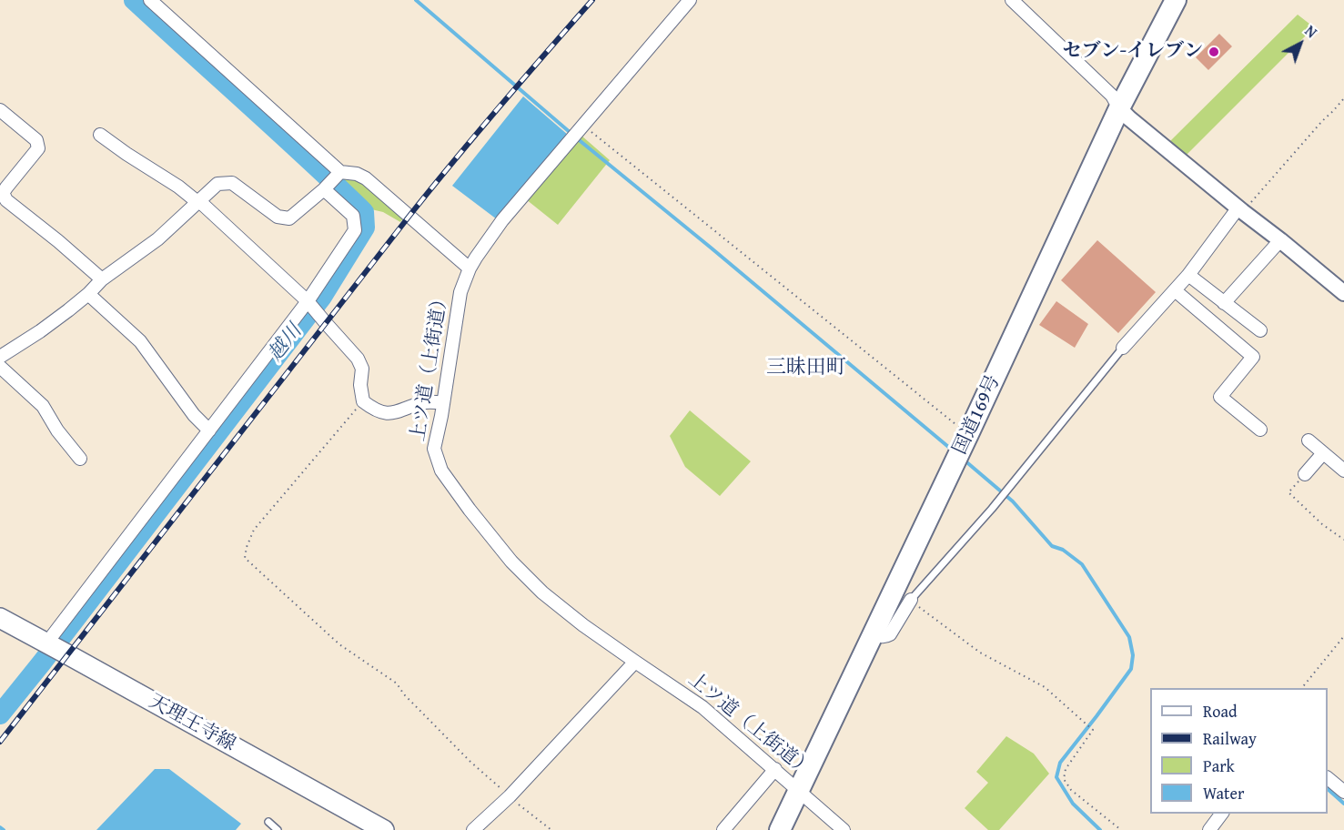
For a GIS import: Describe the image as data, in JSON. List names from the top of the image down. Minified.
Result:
{"streets":{"highway":["国道169号"],"main road":["天理王寺線"],"street":["上ツ道（上街道）"]},"crossings":[["上ツ道（上街道）","国道169号"]],"districts":["三昧田町"],"water":["越川"],"places":["セブン-イレブン"],"legend":["Road","Railway","Park","Water"],"north":"top right"}
